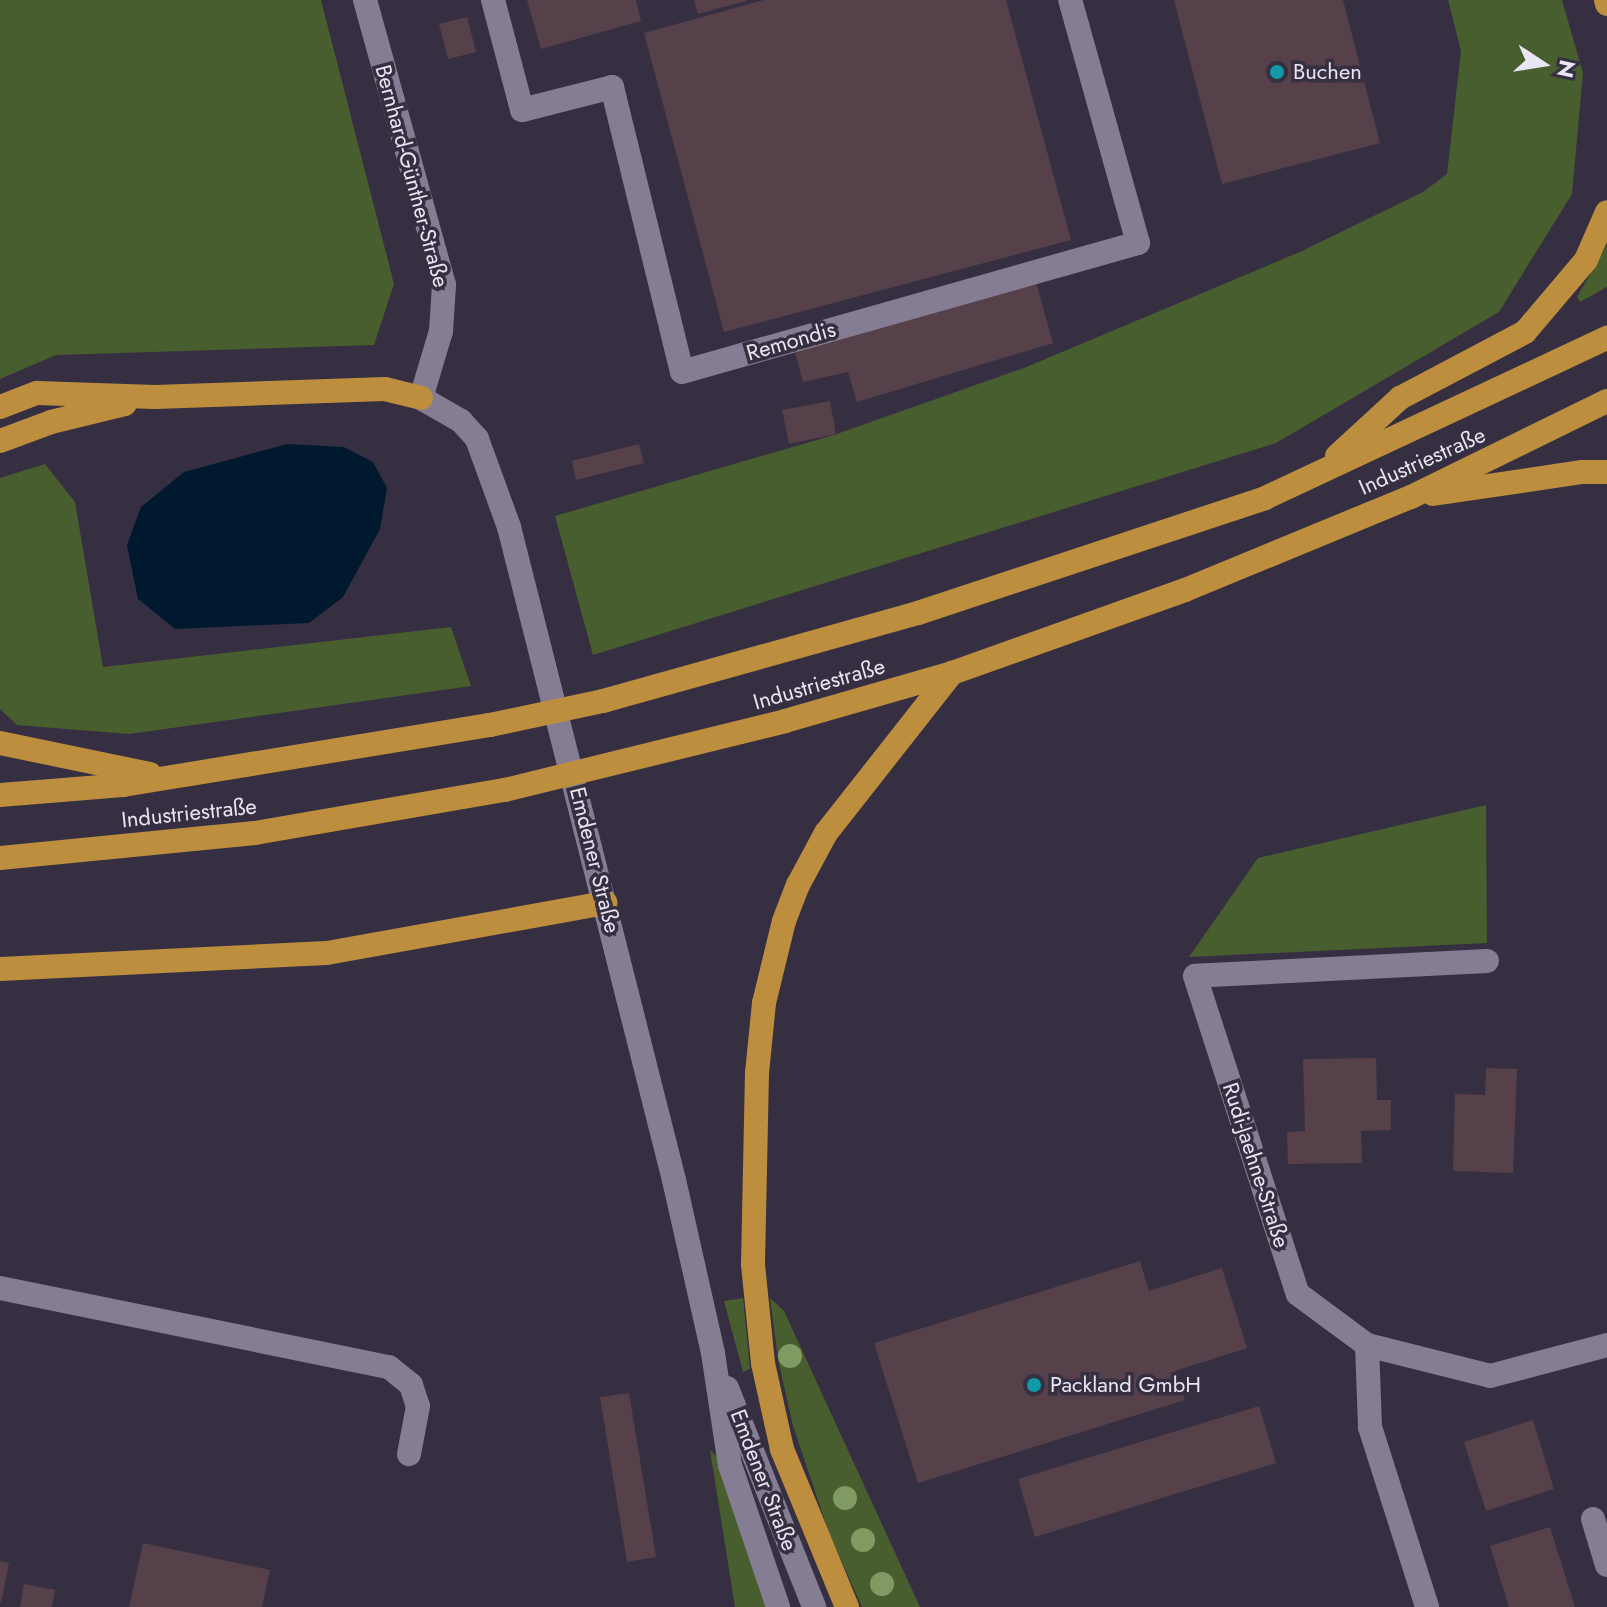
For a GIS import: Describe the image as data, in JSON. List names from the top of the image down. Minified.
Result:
{"streets":{"highway":["Industriestraße"],"street":["Bernhard-Günther-Straße","Remondis","Emdener Straße","Rudi-Jaehne-Straße"]},"crossings":[["Bernhard-Günther-Straße","Emdener Straße"]],"places":["Buchen","Packland GmbH"],"north":"right"}
